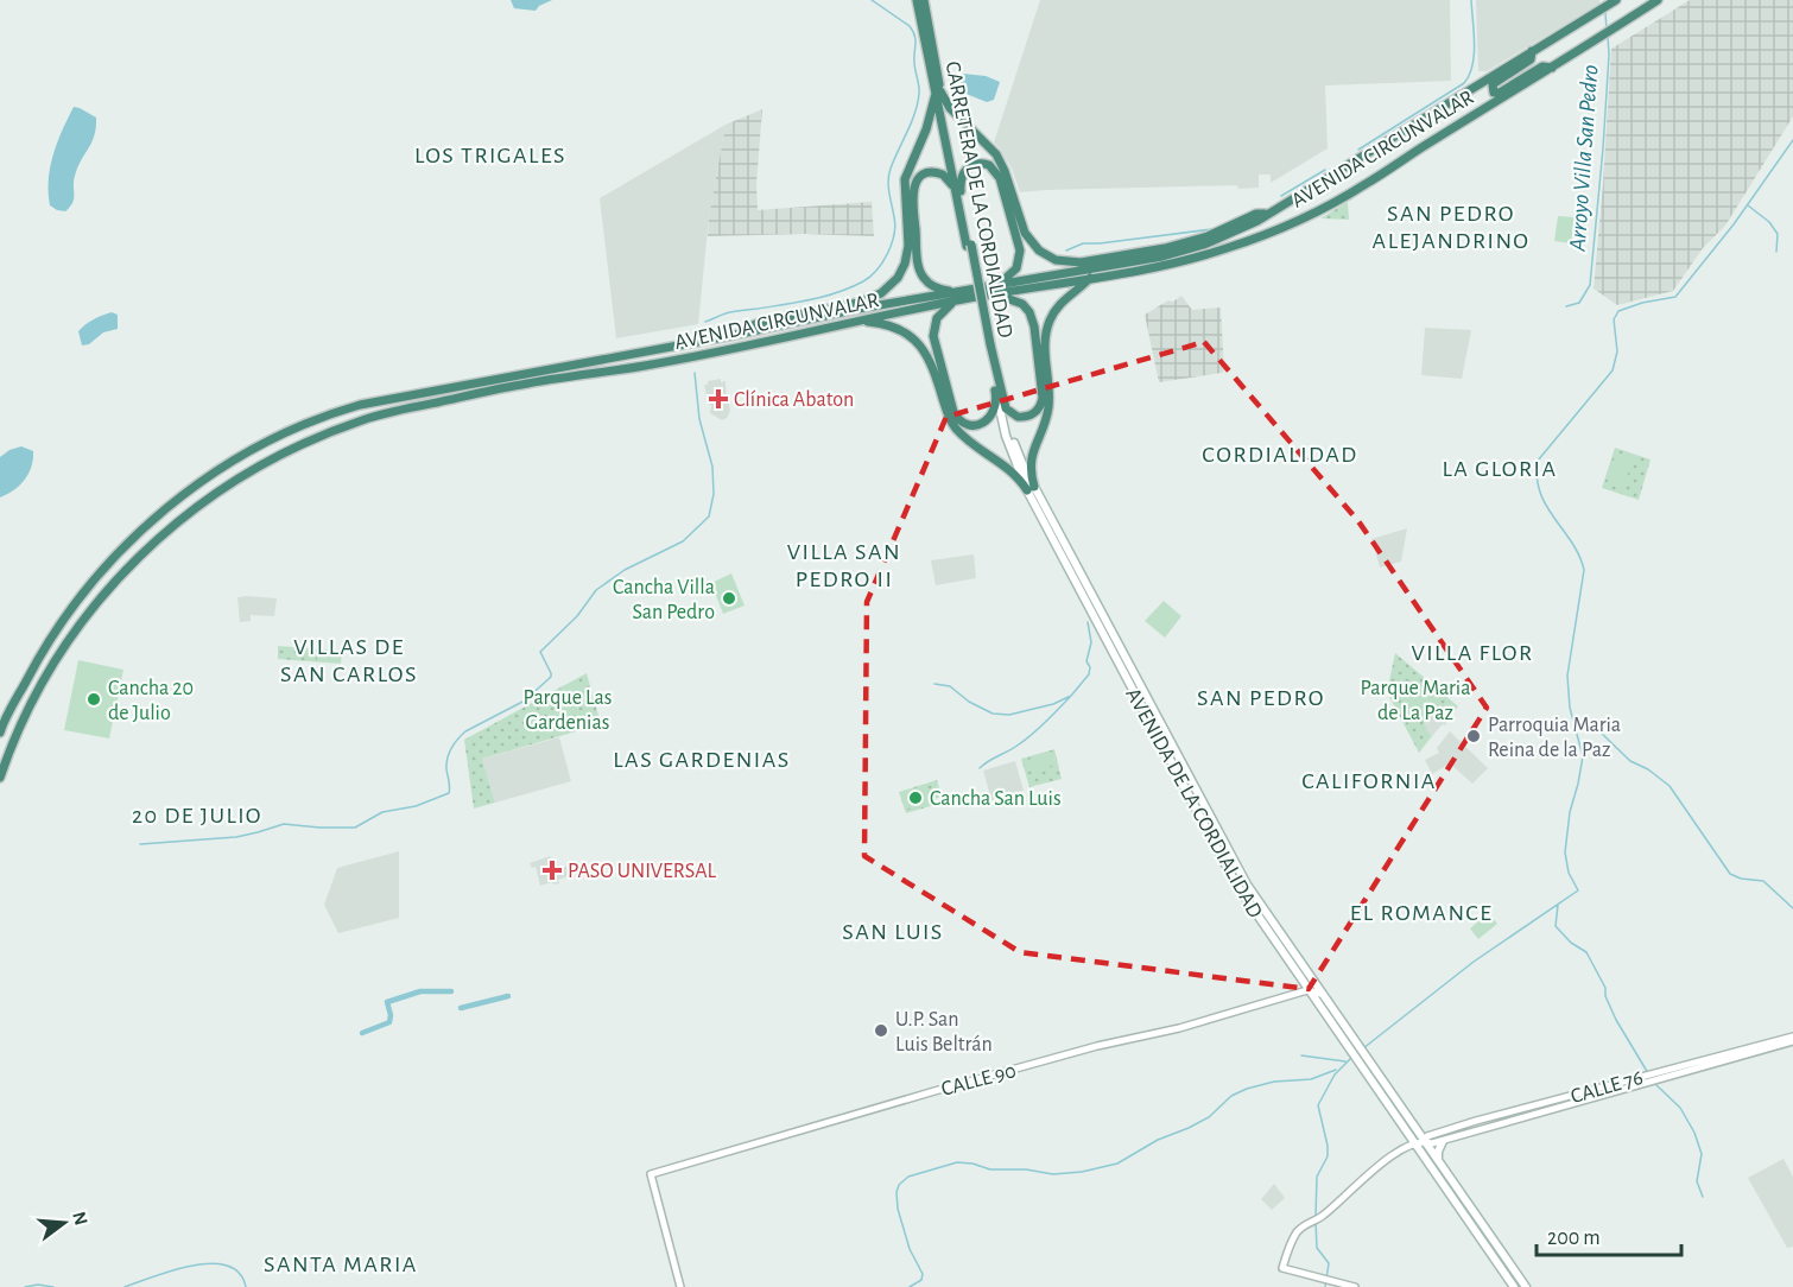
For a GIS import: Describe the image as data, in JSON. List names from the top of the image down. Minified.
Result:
{"streets":{"highway":["AVENIDA CIRCUNVALAR","CARRETERA DE LA CORDIALIDAD"],"main road":["AVENIDA DE LA CORDIALIDAD"],"street":["CALLE 90","CALLE 76"]},"crossings":[["CARRETERA DE LA CORDIALIDAD","AVENIDA DE LA CORDIALIDAD"],["AVENIDA DE LA CORDIALIDAD","CALLE 90"],["AVENIDA DE LA CORDIALIDAD","CALLE 76"]],"districts":["LOS TRIGALES","SAN PEDRO ALEJANDRINO","CORDIALIDAD","LA GLORIA","VILLA SAN PEDRO II","VILLAS DE SAN CARLOS","VILLA FLOR","SAN PEDRO","LAS GARDENIAS","CALIFORNIA","20 DE JULIO","EL ROMANCE","SAN LUIS","SANTA MARIA"],"water":["Arroyo Villa San Pedro"],"parks":["Parque Maria de La Paz","Parque Las Gardenias"],"places":{"health":["Clínica Abaton","PASO UNIVERSAL"],"other":["Cancha Villa San Pedro","Cancha 20 de Julio","Parroquia Maria Reina de la Paz","Cancha San Luis","U.P. San Luis Beltrán"]},"scale_bar":"200 m","north":"right"}
